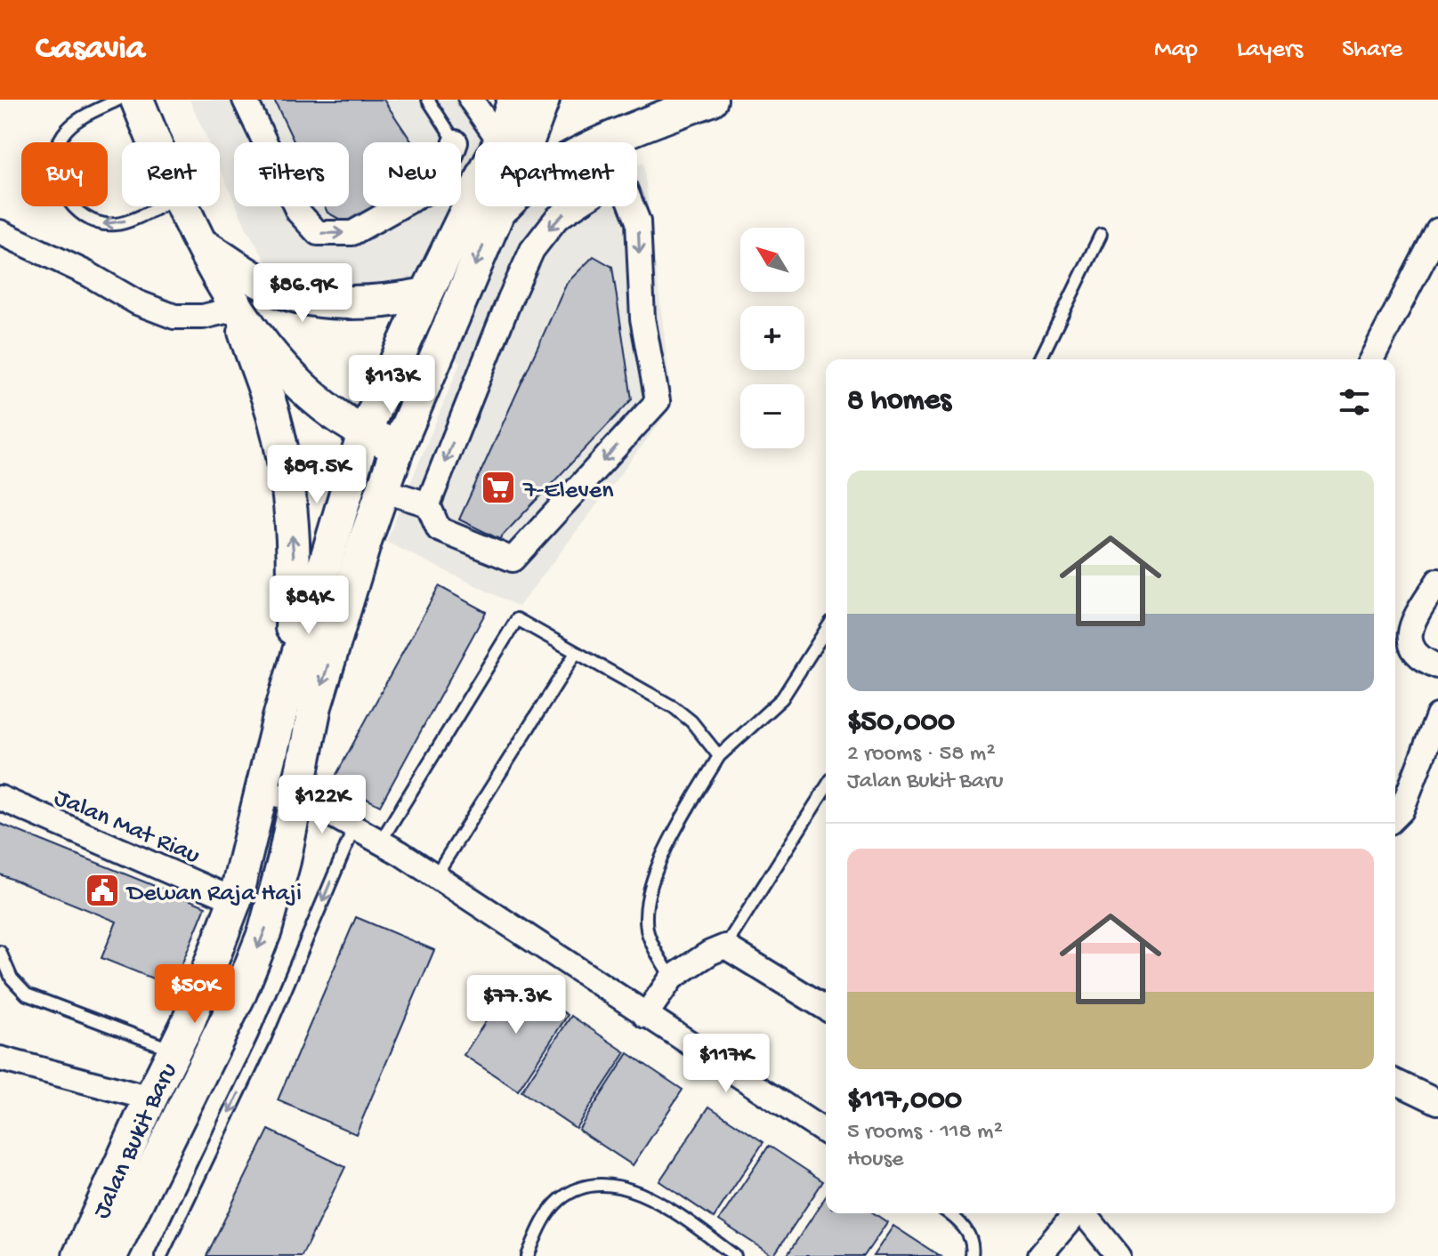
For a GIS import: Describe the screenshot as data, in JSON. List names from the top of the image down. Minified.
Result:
{"streets":{"main road":["Jalan Bukit Baru"],"street":["Jalan Mat Riau"]},"crossings":[["Jalan Mat Riau","Jalan Bukit Baru"]],"places":{"supermarket":["7-Eleven"],"public building":["Dewan Raja Haji"]},"north":"top left","page":{"header":"Casavia","nav":["Map","Layers","Share"],"chip":["Buy","Rent","Filters","New","Apartment"],"map_buttons":["+","−"],"price":["$86.9K","$113K","$89.5K","$84K","$122K","$50K","$77.3K","$117K"],"heading":"8 homes","list":[{"name":"$50,000","note":"2 rooms · 58 m² · Jalan Bukit Baru"},{"name":"$117,000","note":"5 rooms · 118 m² · House"}]}}
